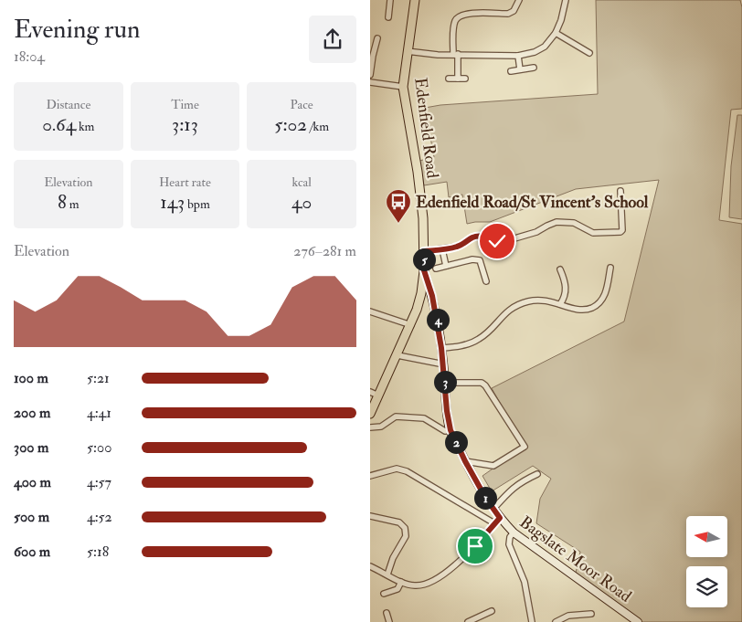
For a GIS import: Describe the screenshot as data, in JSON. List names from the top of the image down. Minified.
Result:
{"streets":{"main road":["Edenfield Road"],"street":["Bagslate Moor Road"]},"crossings":[["Edenfield Road","Bagslate Moor Road"]],"places":{"bus stop":["Edenfield Road/St Vincent's School"]},"north":"left","page":{"heading":["Evening run","18:04"],"stats":[["Distance","0.64 km"],["Time","3:13"],["Pace","5:02 /km"],["Elevation","8 m"],["Heart rate","143 bpm"],["kcal","40"]],"chart":["Elevation","276–281 m"],"pins":["5","4","3","2","1"],"list":[{"name":"100 m","note":"5:21"},{"name":"200 m","note":"4:41"},{"name":"300 m","note":"5:00"},{"name":"400 m","note":"4:57"},{"name":"500 m","note":"4:52"},{"name":"600 m","note":"5:18"}]}}
